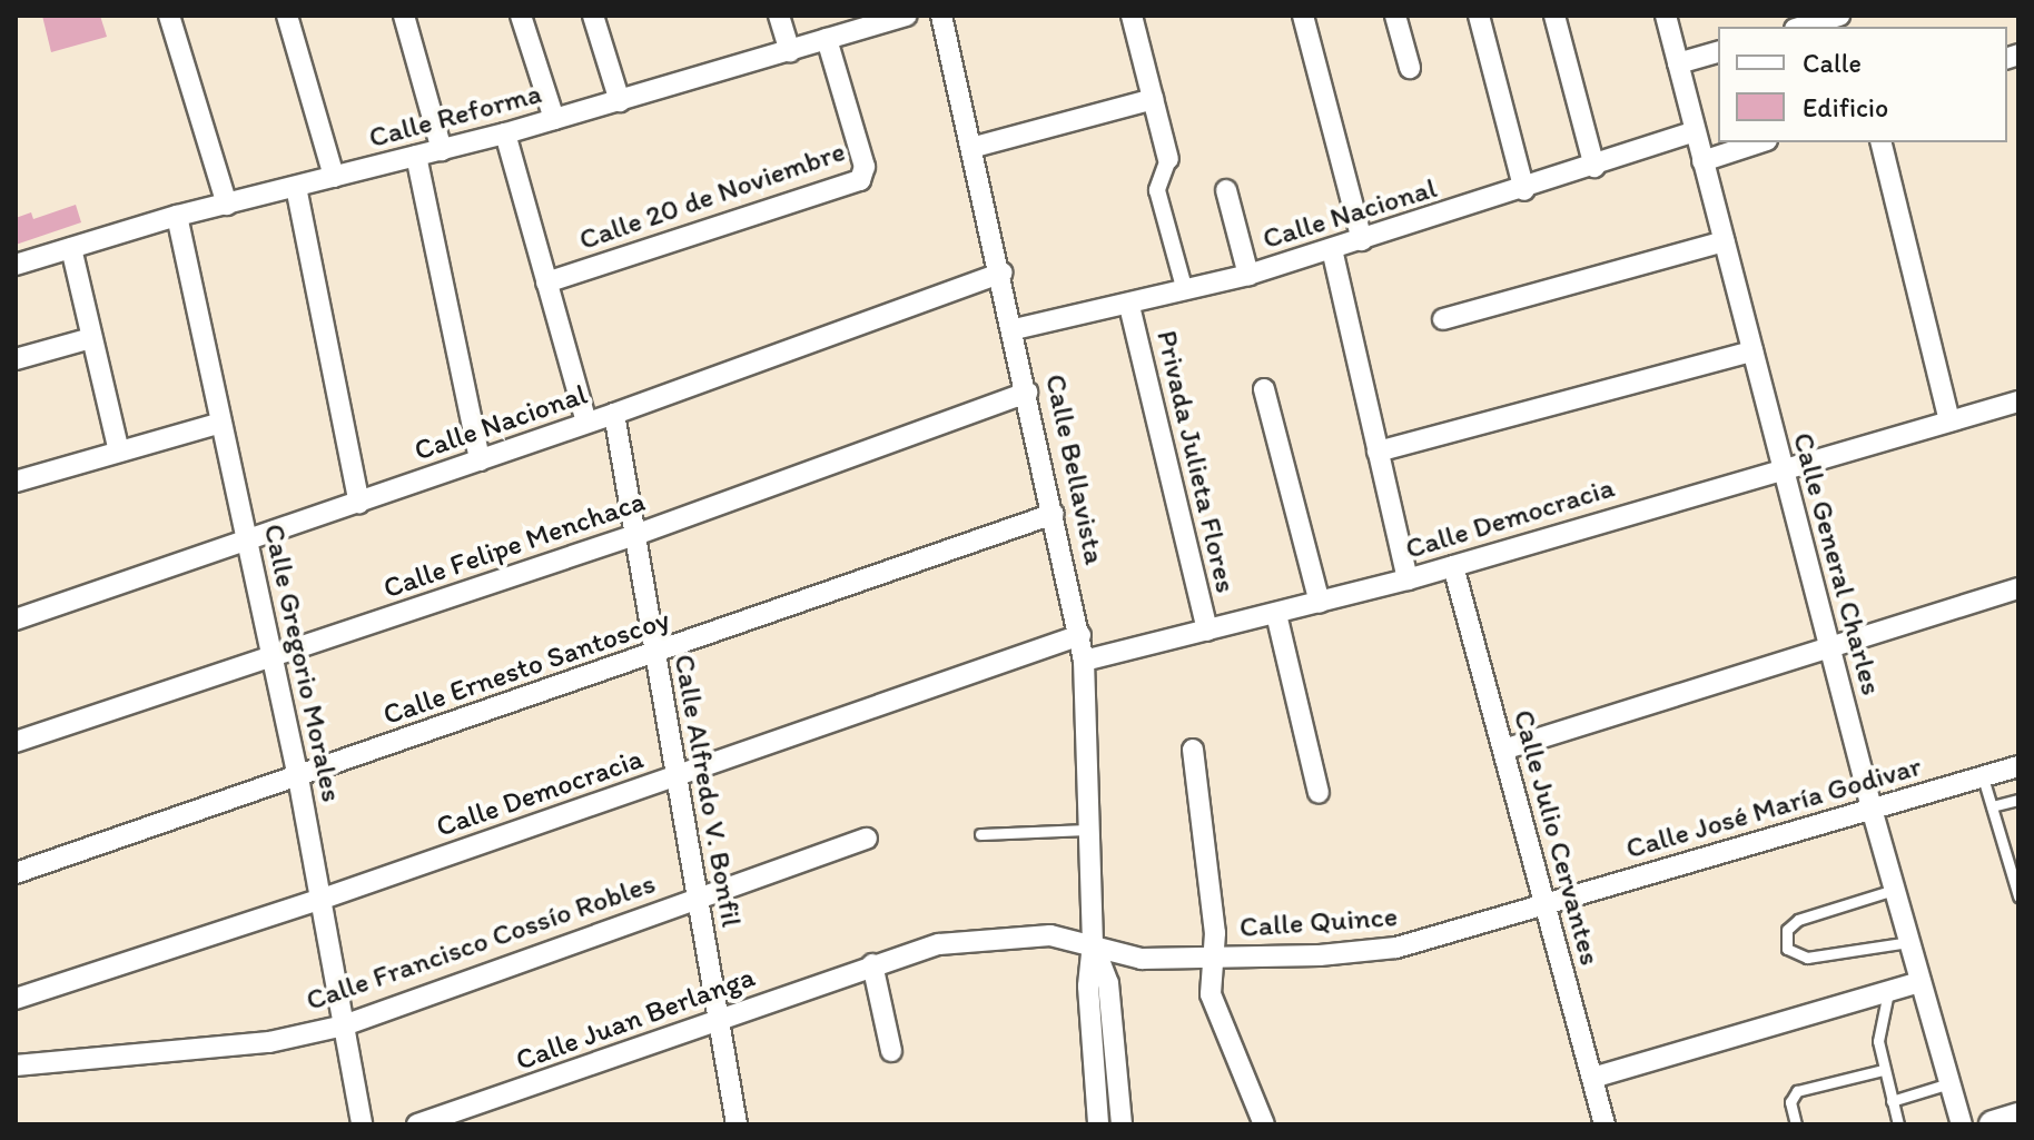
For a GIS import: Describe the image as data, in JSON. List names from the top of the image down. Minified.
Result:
{"streets":{"street":["Calle Reforma","Calle 20 de Noviembre","Calle Nacional","Privada Julieta Flores","Calle Bellavista","Calle Democracia","Calle Felipe Menchaca","Calle General Charles","Calle Gregorio Morales","Calle Ernesto Santoscoy","Calle Alfredo V. Bonfil","Calle José María Godivar","Calle Julio Cervantes","Calle Quince","Calle Francisco Cossío Robles","Calle Juan Berlanga"]},"crossings":[["Calle Reforma","Calle 20 de Noviembre"],["Calle Reforma","Calle Gregorio Morales"],["Calle Nacional","Privada Julieta Flores"],["Calle Nacional","Calle Bellavista"],["Calle Nacional","Calle General Charles"],["Calle Nacional","Calle Gregorio Morales"],["Calle Nacional","Calle Alfredo V. Bonfil"],["Privada Julieta Flores","Calle Democracia"],["Calle Bellavista","Calle Democracia"],["Calle Bellavista","Calle Felipe Menchaca"],["Calle Bellavista","Calle Ernesto Santoscoy"],["Calle Bellavista","Calle Quince"],["Calle Bellavista","Calle Juan Berlanga"],["Calle Democracia","Calle General Charles"],["Calle Democracia","Calle Gregorio Morales"],["Calle Democracia","Calle Alfredo V. Bonfil"],["Calle Democracia","Calle Julio Cervantes"],["Calle Felipe Menchaca","Calle Gregorio Morales"],["Calle Felipe Menchaca","Calle Alfredo V. Bonfil"],["Calle General Charles","Calle José María Godivar"],["Calle Gregorio Morales","Calle Ernesto Santoscoy"],["Calle Gregorio Morales","Calle Francisco Cossío Robles"],["Calle Ernesto Santoscoy","Calle Alfredo V. Bonfil"],["Calle Alfredo V. Bonfil","Calle Francisco Cossío Robles"],["Calle Alfredo V. Bonfil","Calle Juan Berlanga"],["Calle José María Godivar","Calle Julio Cervantes"],["Calle José María Godivar","Calle Quince"],["Calle Julio Cervantes","Calle Quince"],["Calle Quince","Calle Juan Berlanga"]],"legend":["Calle","Edificio"]}
